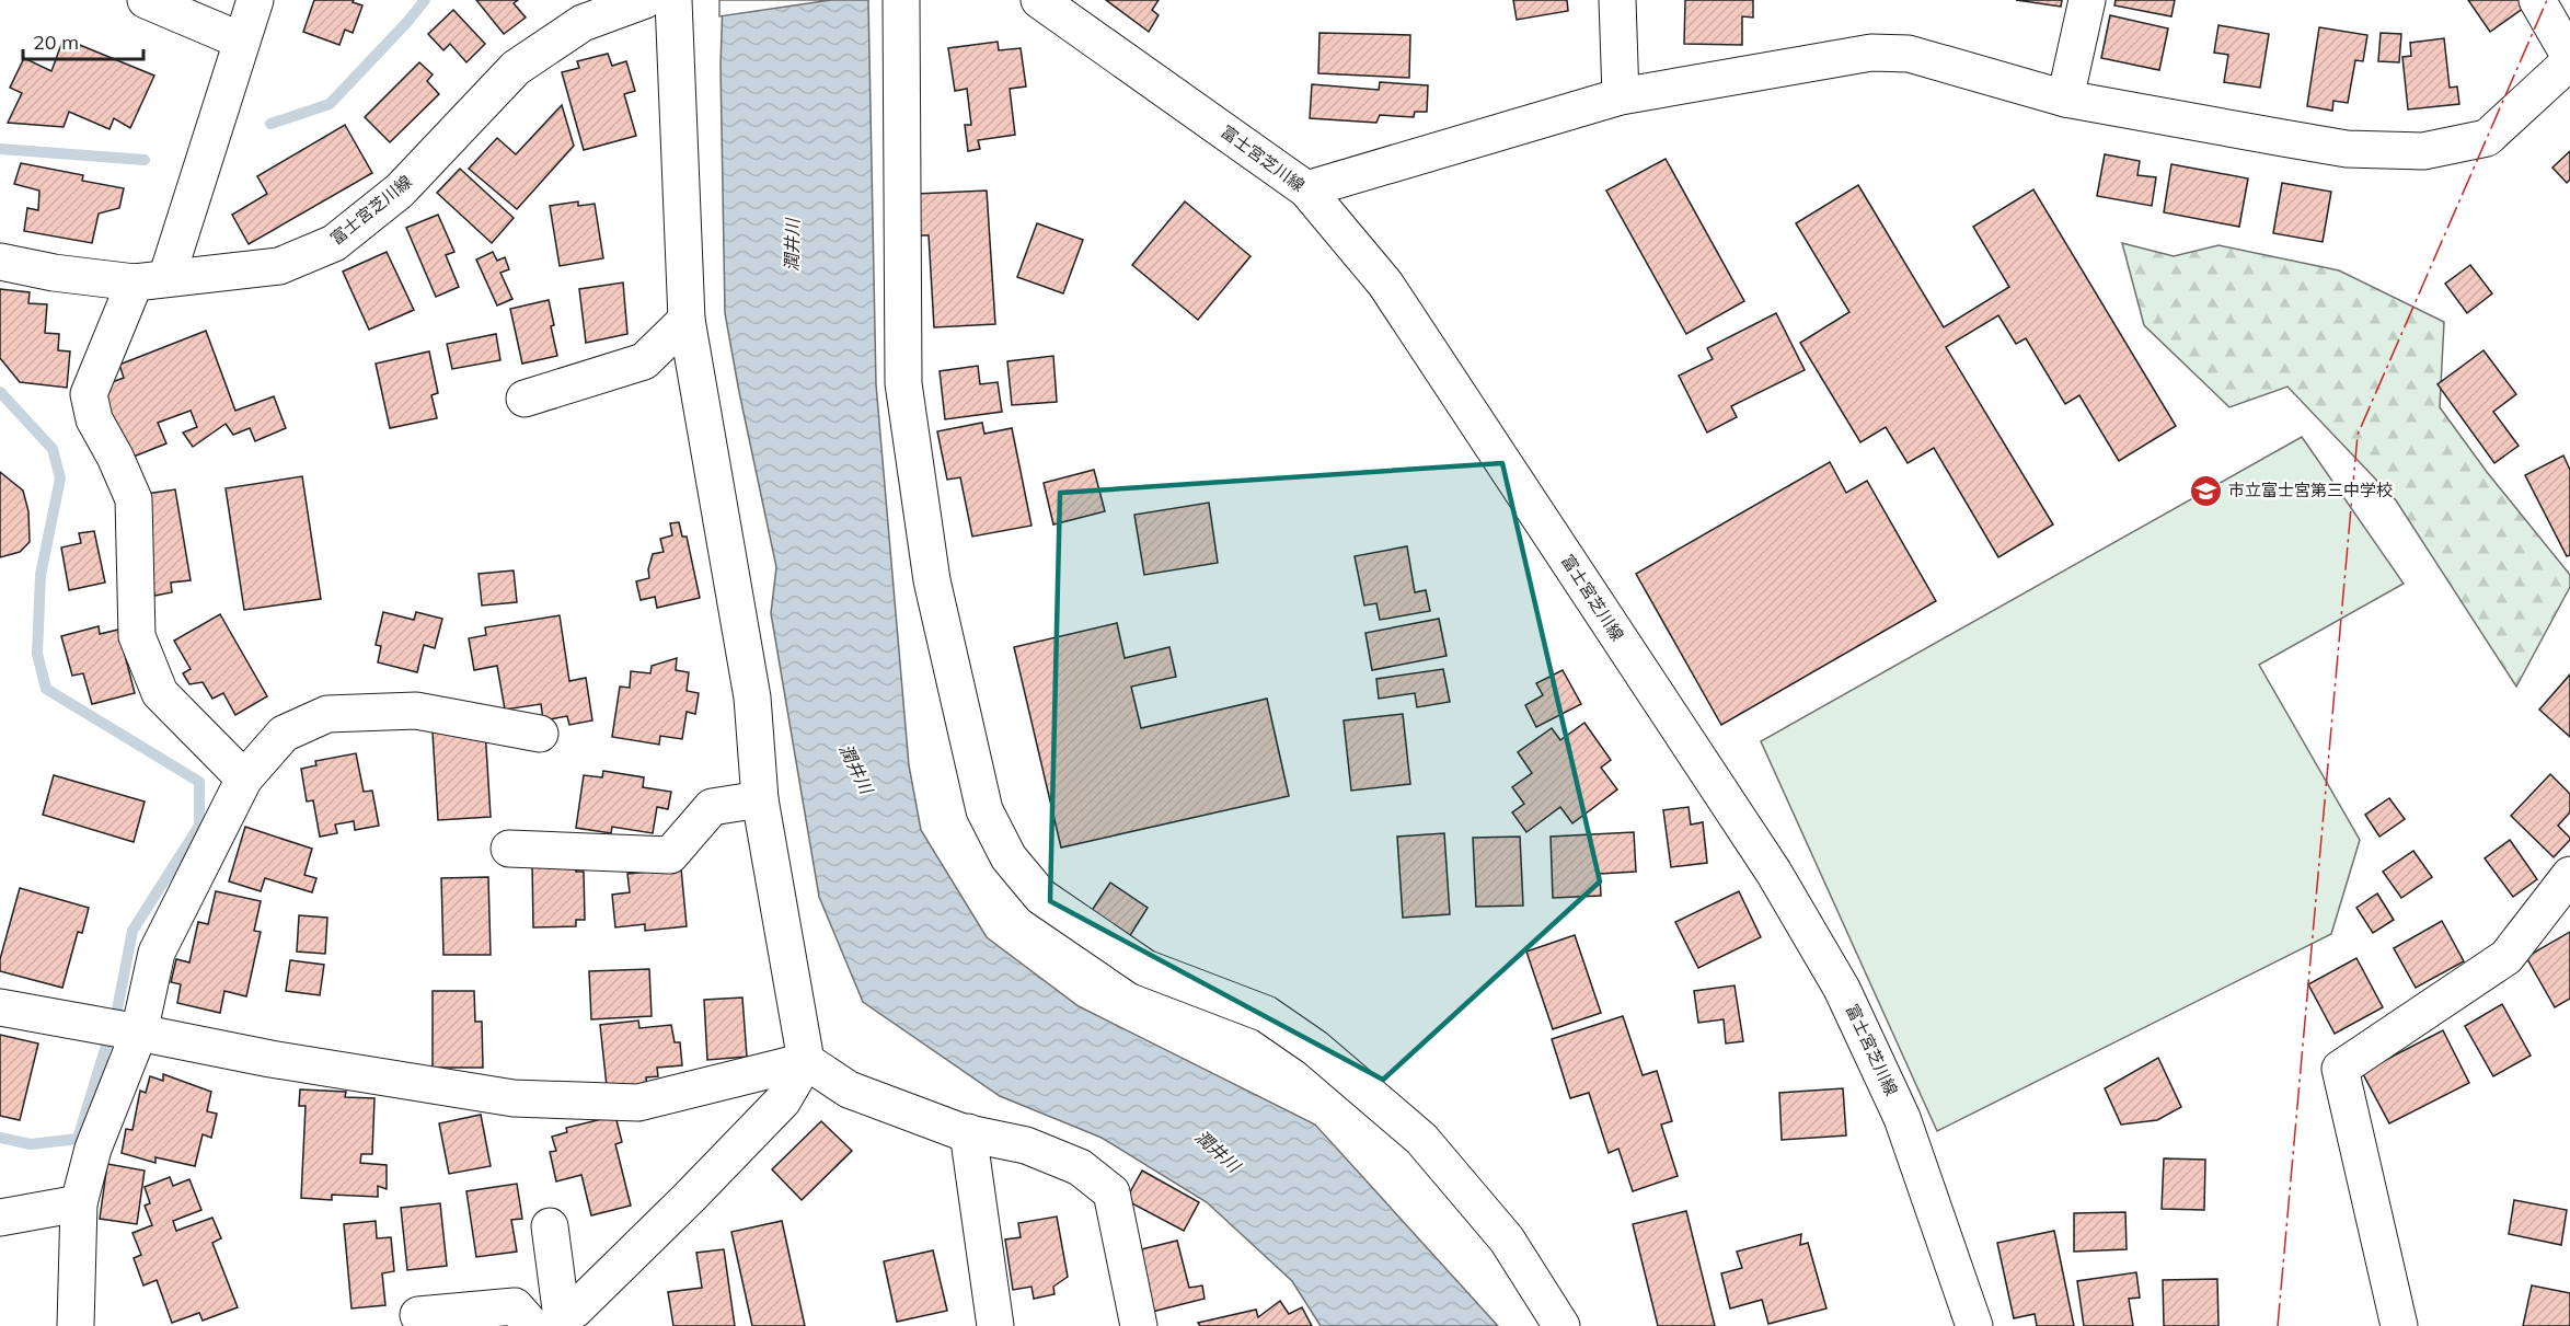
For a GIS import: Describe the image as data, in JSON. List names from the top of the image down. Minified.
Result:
{"streets":{"street":["富士宮芝川線"]},"water":["潤井川"],"places":{"school or university":["市立富士宮第三中学校"]},"scale_bar":"20 m"}
